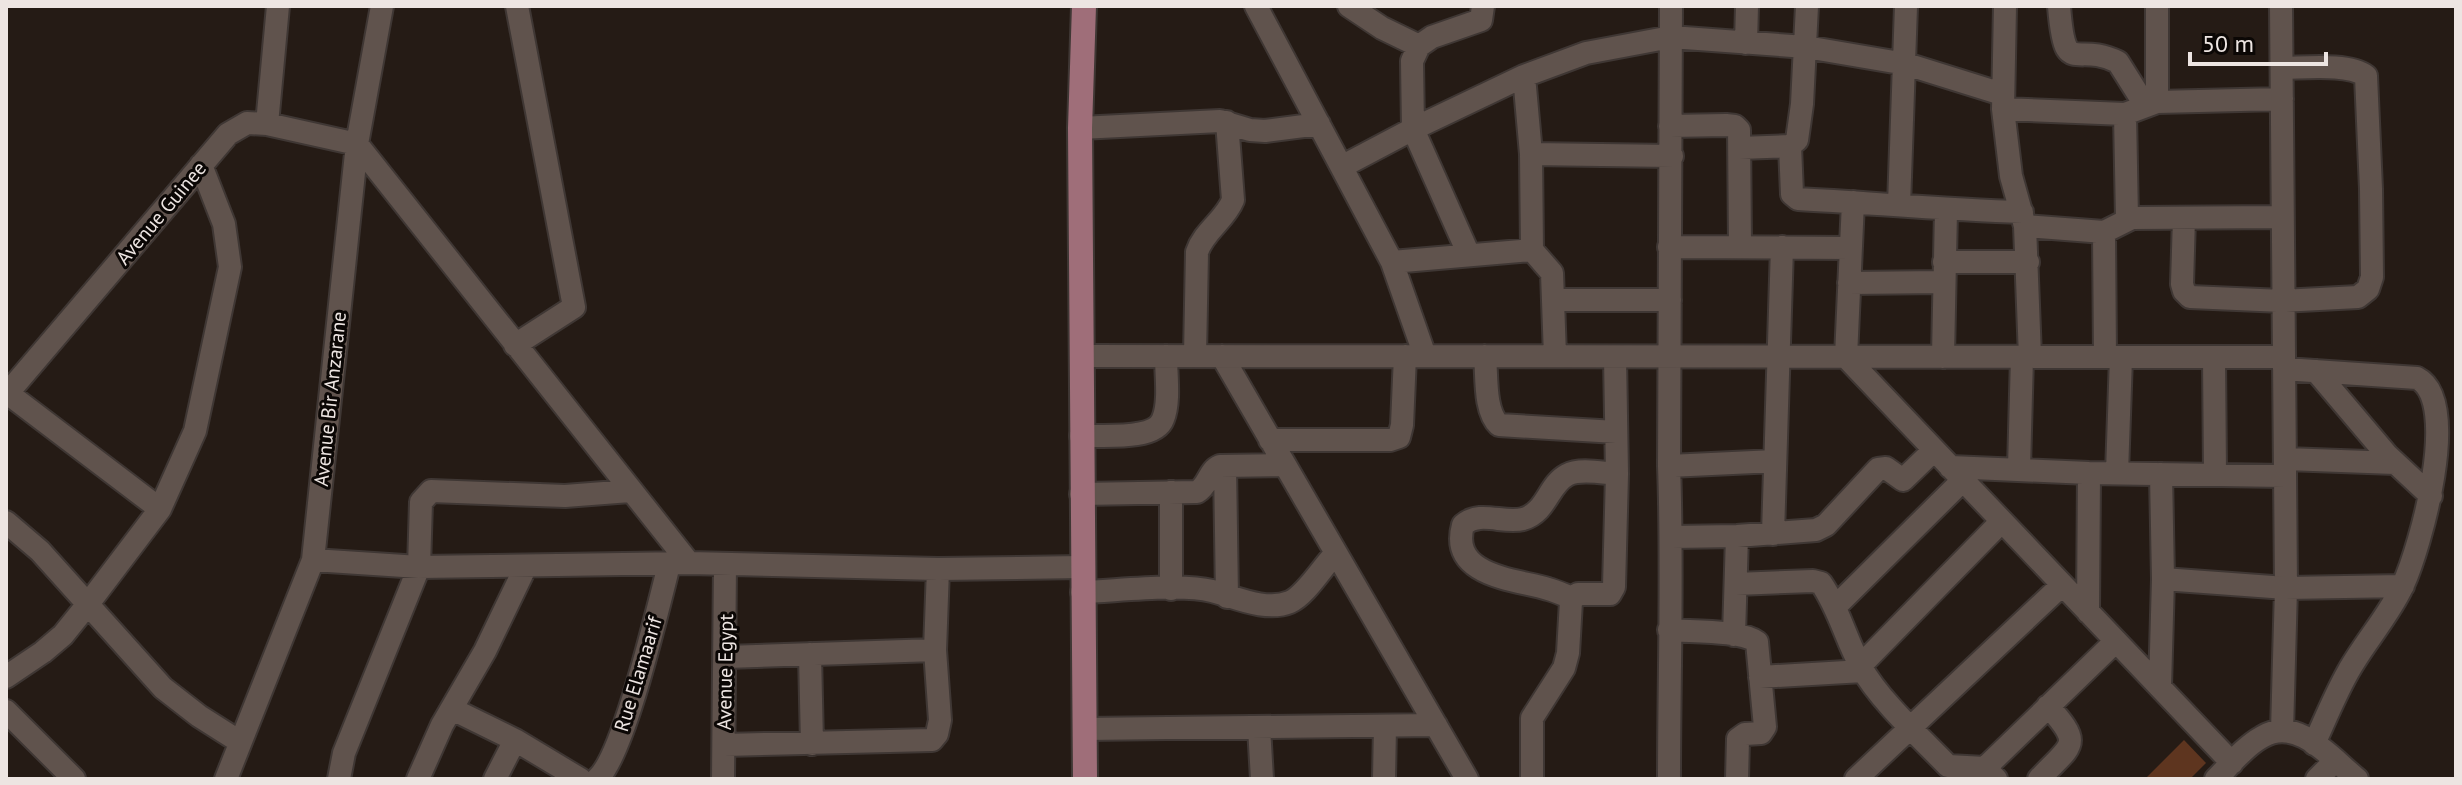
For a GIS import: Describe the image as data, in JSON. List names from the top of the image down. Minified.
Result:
{"streets":{"street":["Avenue Guinee","Avenue Bir Anzarane","Avenue Egypt","Rue Elamaarif"]},"crossings":[["Avenue Guinee","Avenue Bir Anzarane"]],"scale_bar":"50 m"}
